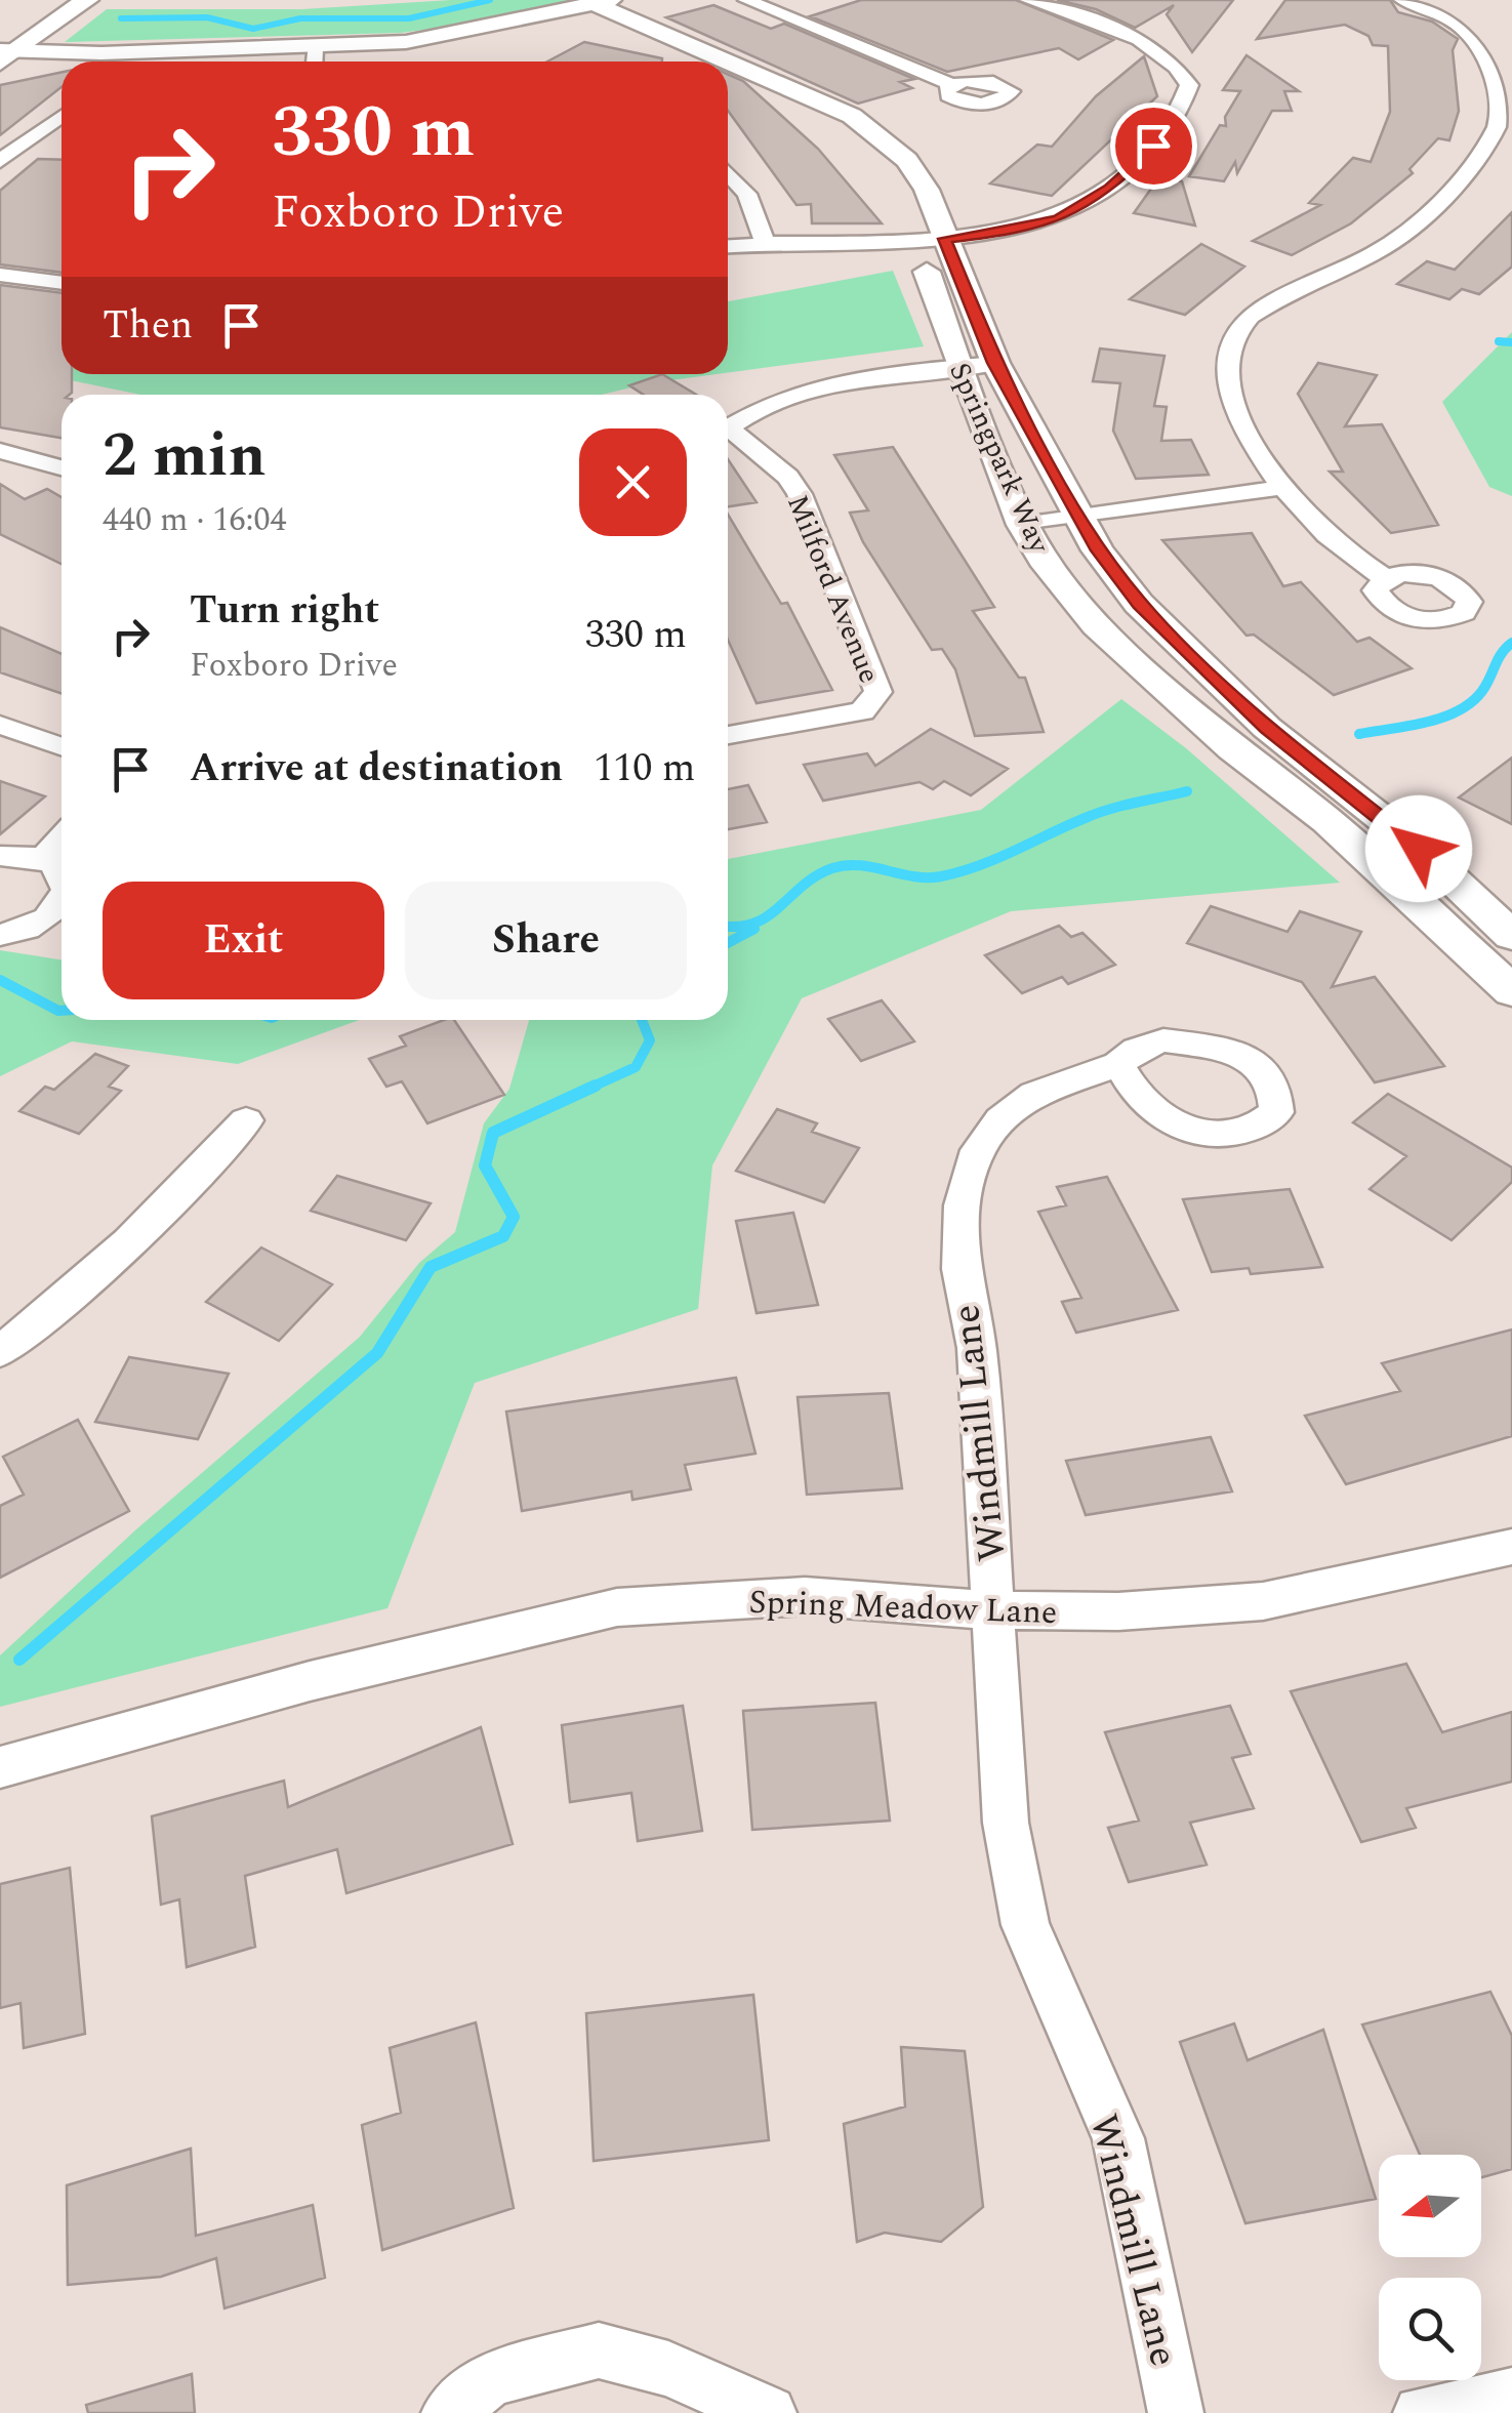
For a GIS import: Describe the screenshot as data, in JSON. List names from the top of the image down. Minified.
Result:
{"streets":{"street":["Springpark Way","Milford Avenue","Windmill Lane","Spring Meadow Lane"]},"crossings":[["Windmill Lane","Spring Meadow Lane"]],"north":"left","page":{"turn":["330 m","Foxboro Drive"],"then":"Then","heading":["2 min","440 m · 16:04"],"list":[{"name":"Turn right","note":"Foxboro Drive","value":"330 m"},{"name":"Arrive at destination","value":"110 m"}],"buttons":["Exit","Share"]}}
